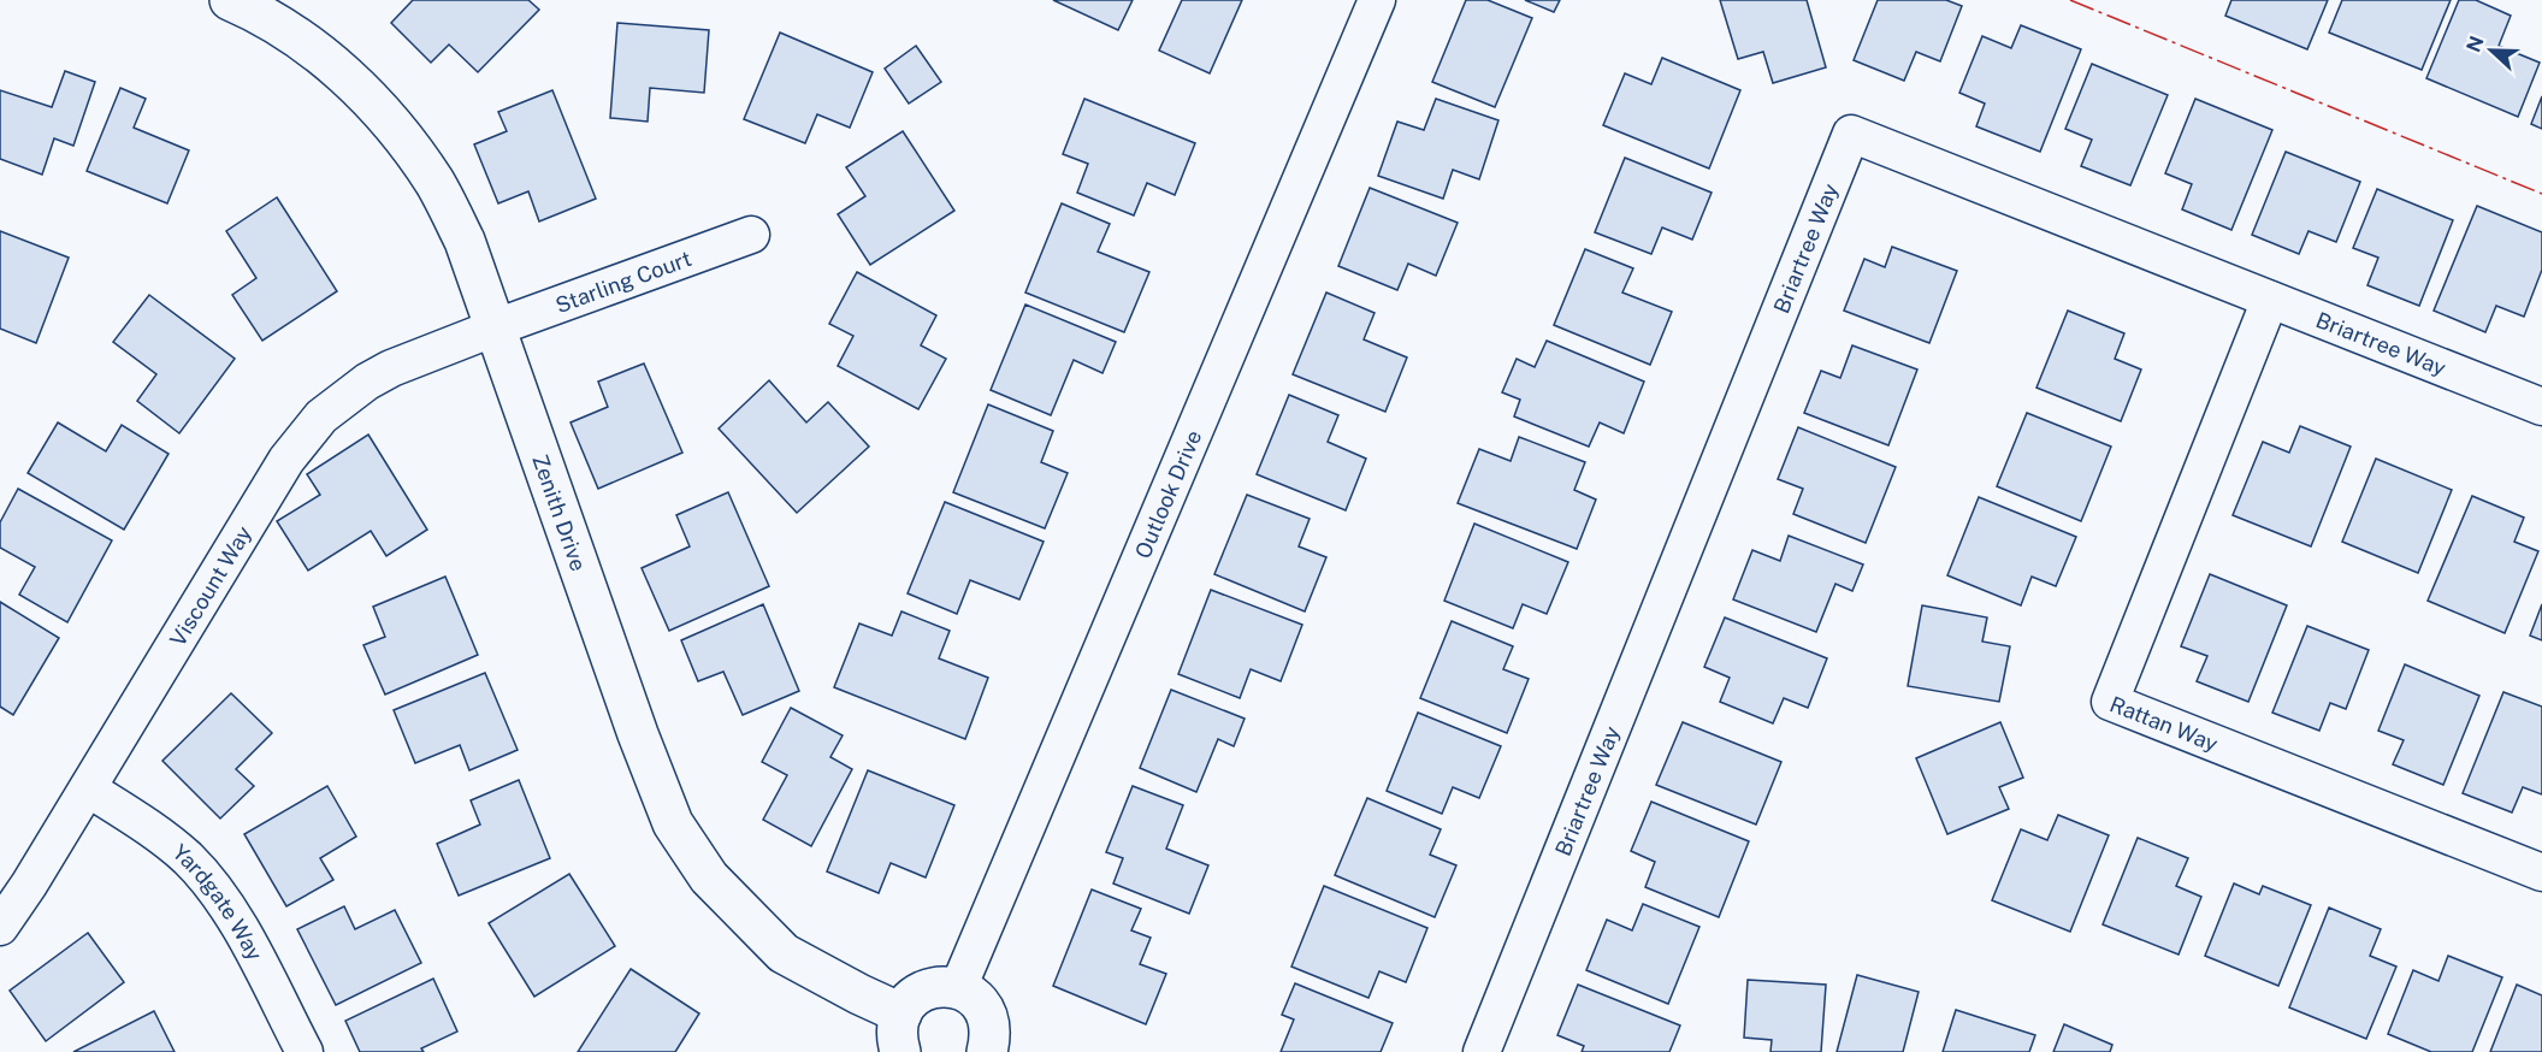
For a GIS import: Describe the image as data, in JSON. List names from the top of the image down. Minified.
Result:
{"streets":{"street":["Briartree Way","Starling Court","Outlook Drive","Zenith Drive","Viscount Way","Rattan Way","Yardgate Way"]},"crossings":[["Briartree Way","Rattan Way"],["Starling Court","Zenith Drive"],["Starling Court","Viscount Way"],["Zenith Drive","Viscount Way"],["Viscount Way","Yardgate Way"]],"north":"left"}
